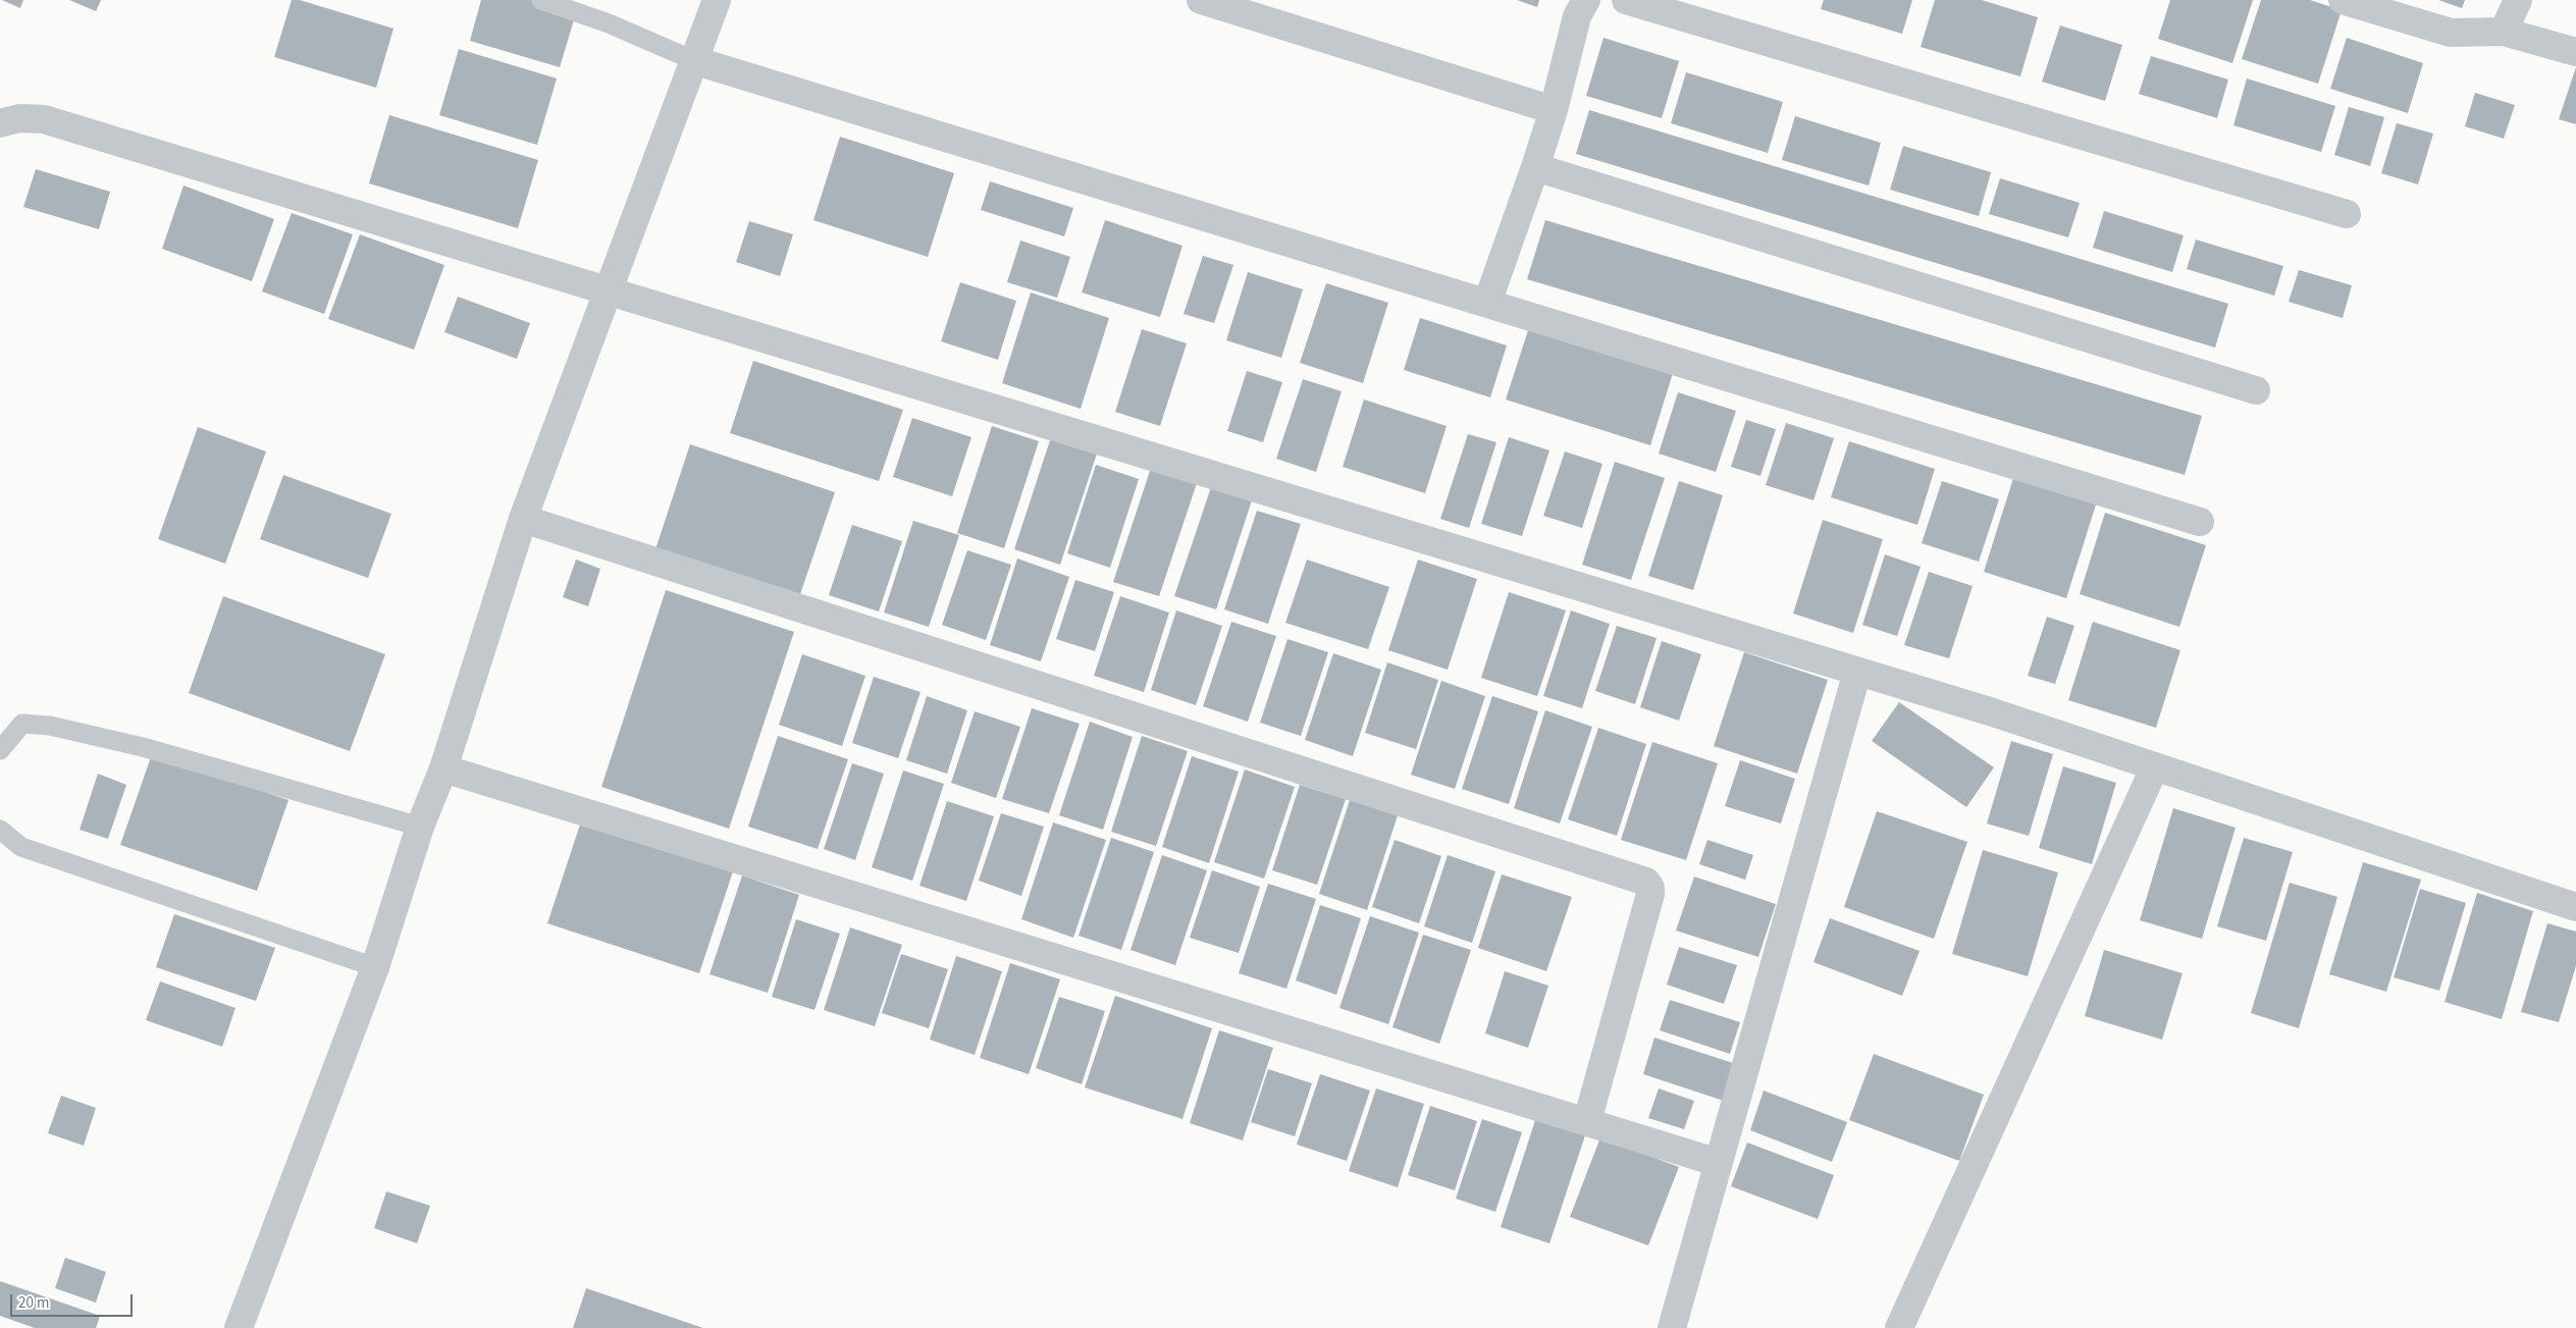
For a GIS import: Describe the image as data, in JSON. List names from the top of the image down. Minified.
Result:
{"scale_bar":"20 m"}
